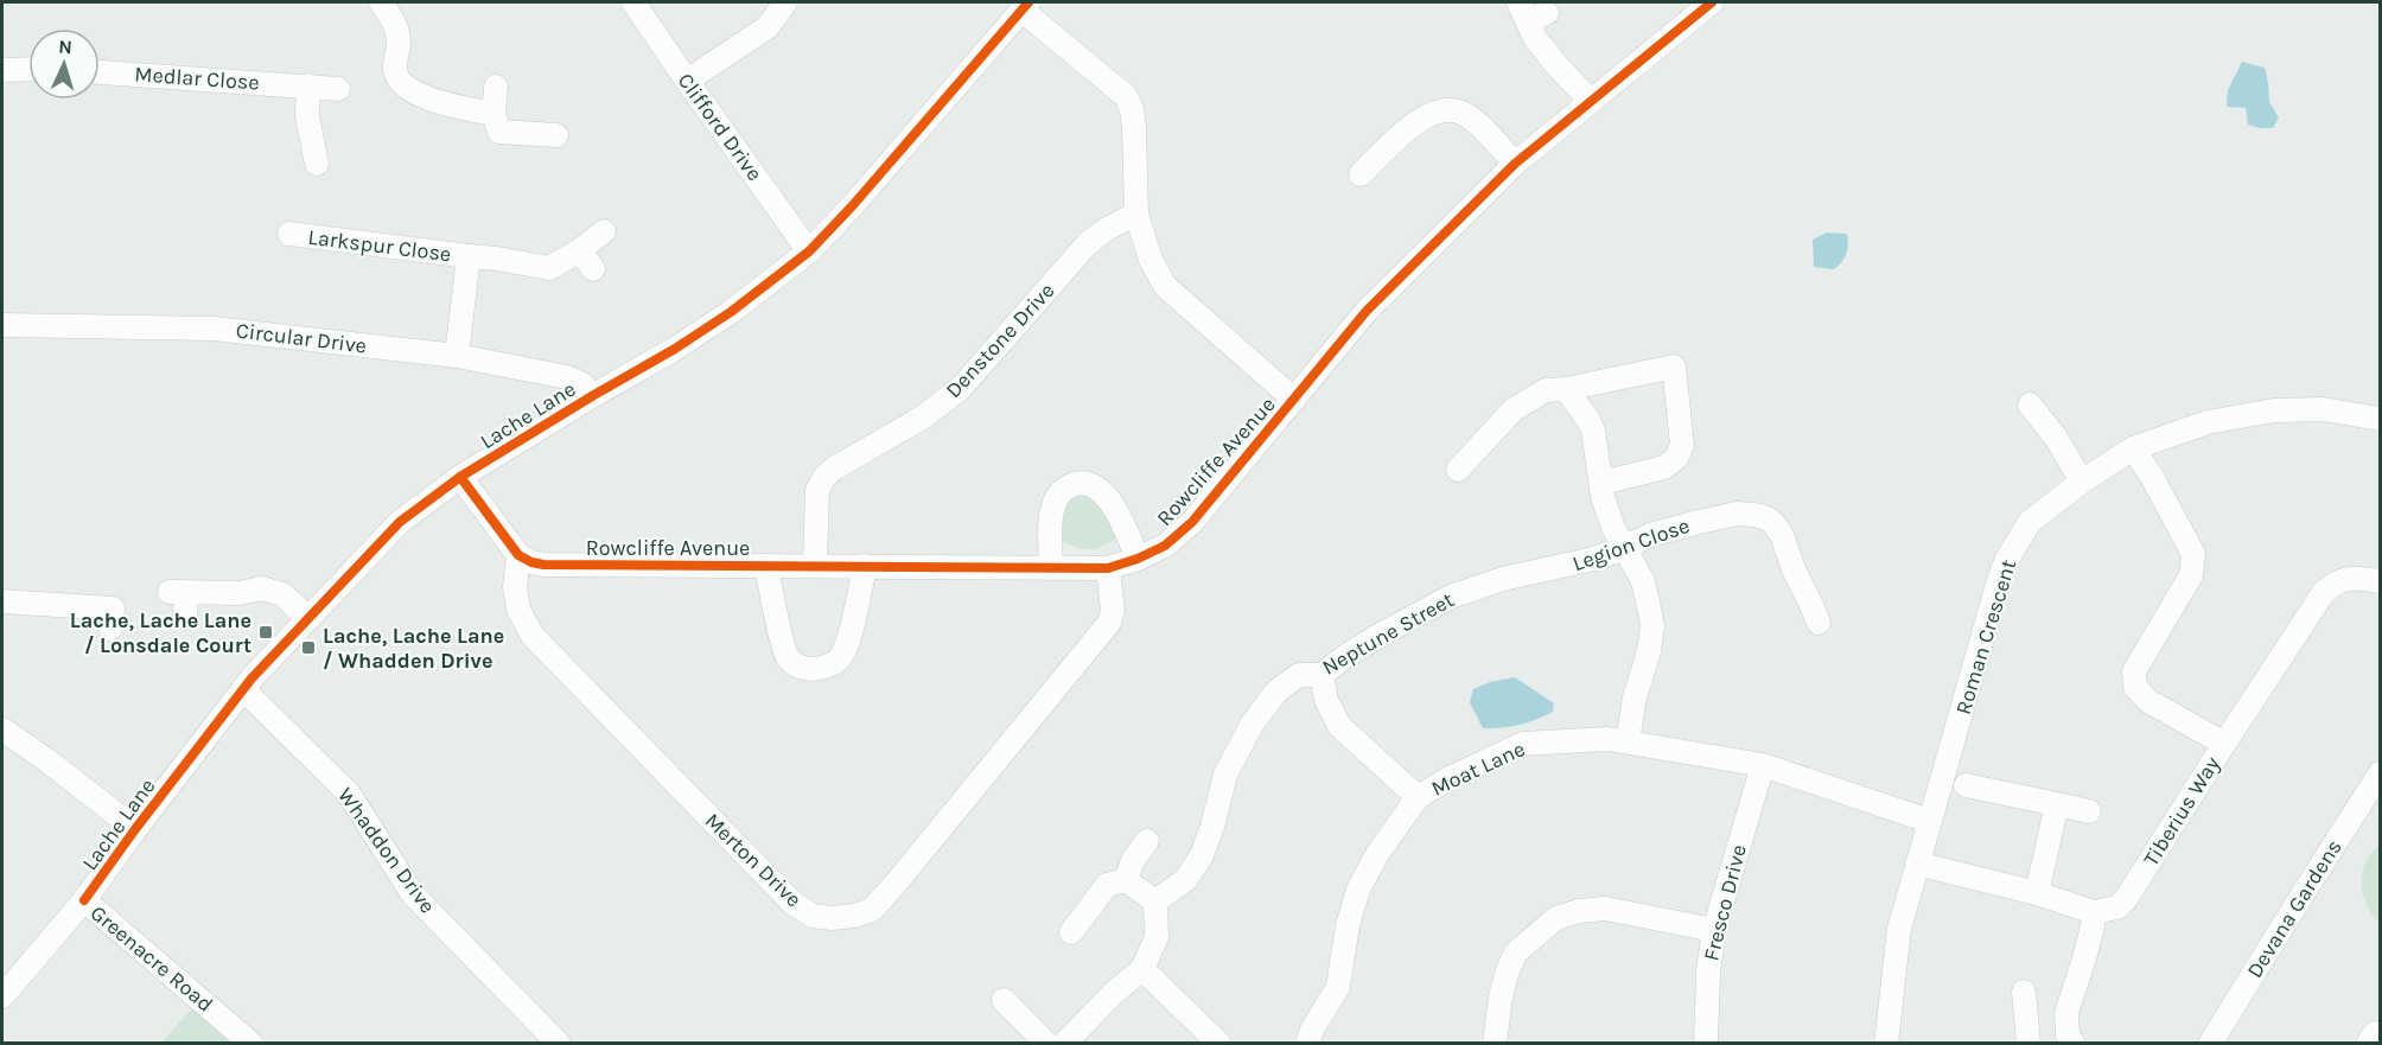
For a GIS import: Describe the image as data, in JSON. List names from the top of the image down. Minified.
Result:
{"streets":{"street":["Medlar Close","Clifford Drive","Larkspur Close","Circular Drive","Denstone Drive","Lache Lane","Rowcliffe Avenue","Legion Close","Neptune Street","Roman Crescent","Moat Lane","Tiberius Way","Whaddon Drive","Merton Drive","Fresco Drive","Devana Gardens","Greenacre Road"]},"crossings":[["Clifford Drive","Lache Lane"],["Larkspur Close","Circular Drive"],["Circular Drive","Lache Lane"],["Denstone Drive","Rowcliffe Avenue"],["Lache Lane","Whaddon Drive"],["Lache Lane","Greenacre Road"],["Rowcliffe Avenue","Merton Drive"],["Legion Close","Neptune Street"],["Roman Crescent","Moat Lane"],["Moat Lane","Fresco Drive"]],"places":{"transit":["Lache, Lache Lane / Lonsdale Court","Lache, Lache Lane / Whadden Drive"]},"north":"top"}
